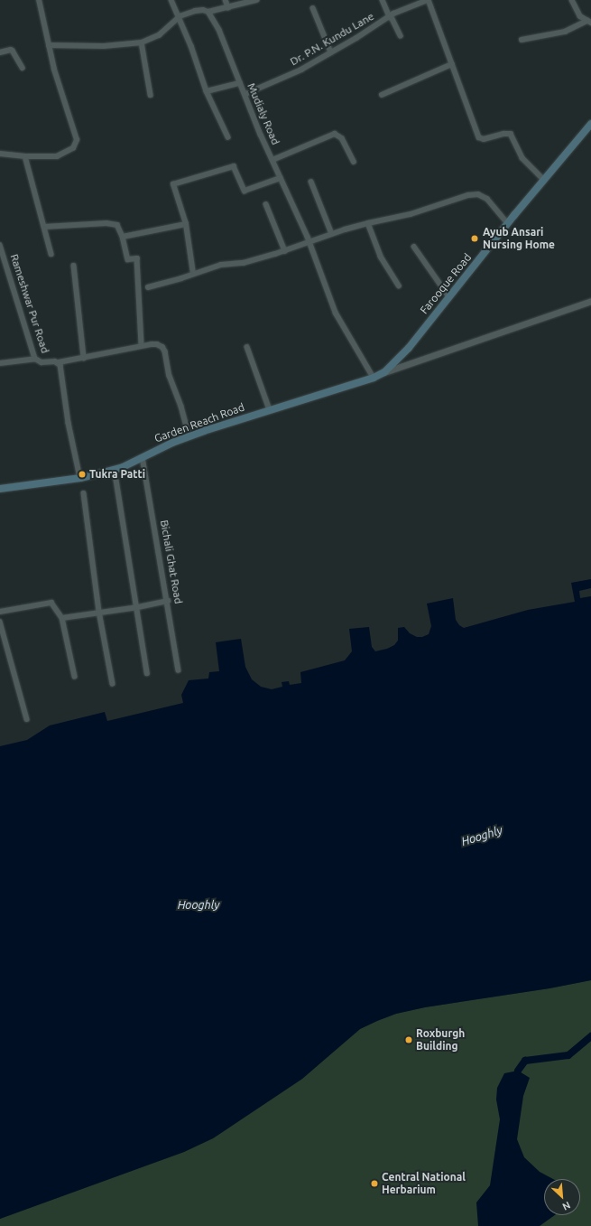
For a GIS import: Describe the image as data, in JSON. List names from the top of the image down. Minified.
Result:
{"streets":{"main road":["Farooque Road","Garden Reach Road"],"street":["Dr. P.N. Kundu Lane","Mudialy Road","Rameshwar Pur Road","Bichali Ghat Road"]},"crossings":[["Dr. P.N. Kundu Lane","Mudialy Road"],["Mudialy Road","Garden Reach Road"],["Farooque Road","Garden Reach Road"],["Rameshwar Pur Road","Garden Reach Road"],["Garden Reach Road","Bichali Ghat Road"]],"water":["Hooghly"],"places":["Ayub Ansari Nursing Home","Tukra Patti","Roxburgh Building","Central National Herbarium"],"north":"bottom right"}
